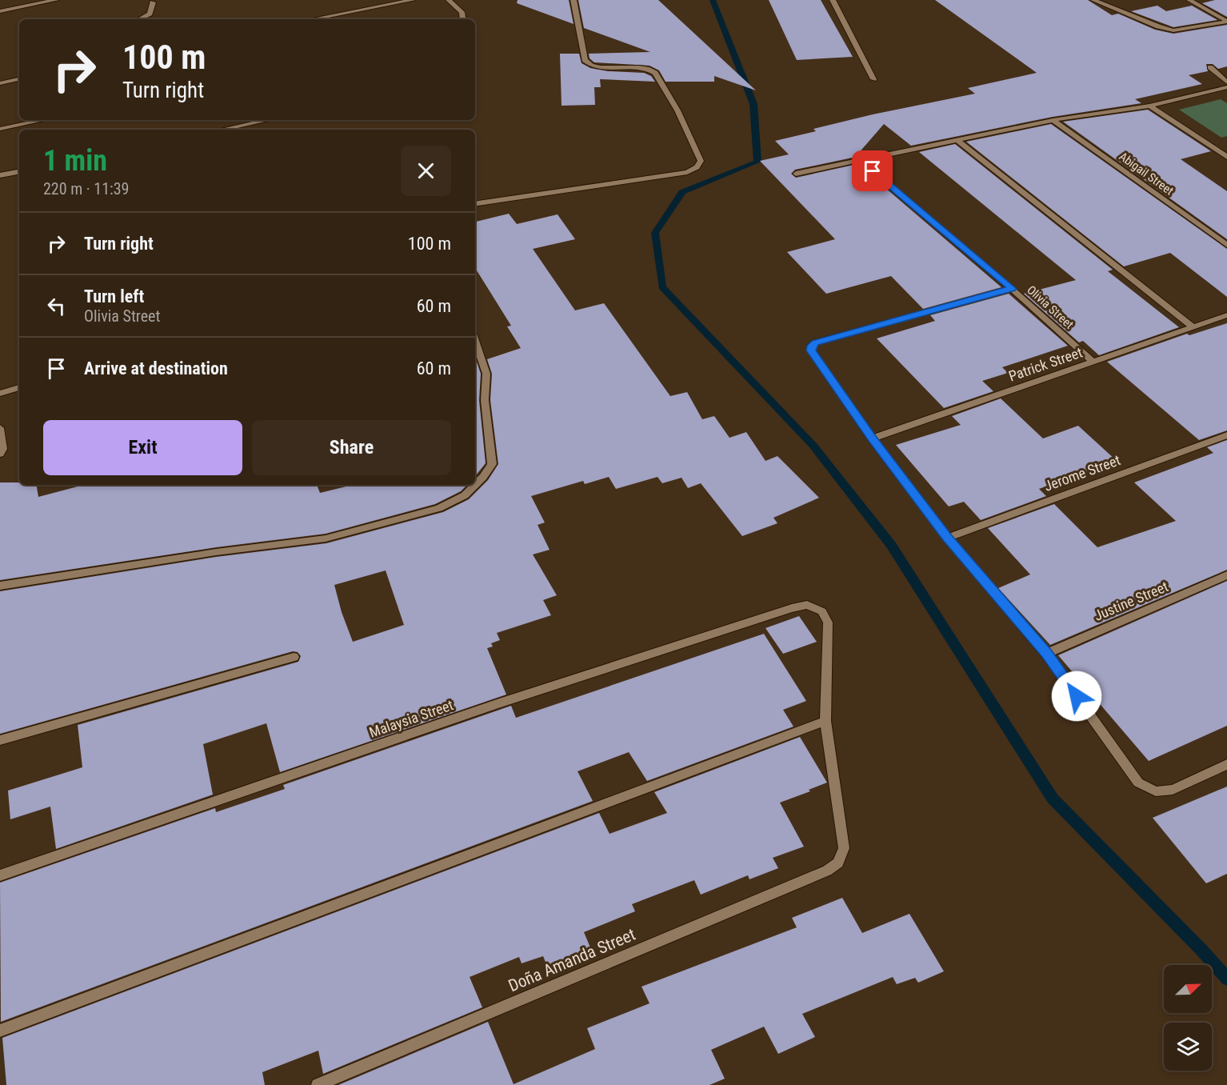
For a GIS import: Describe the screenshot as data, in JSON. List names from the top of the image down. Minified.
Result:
{"streets":{"street":["Abigail Street","Olivia Street","Patrick Street","Jerome Street","Justine Street","Malaysia Street","Doña Amanda Street"]},"crossings":[["Olivia Street","Patrick Street"],["Malaysia Street","Doña Amanda Street"]],"north":"top right","page":{"turn":["100 m","Turn right"],"heading":["1 min","220 m · 11:39"],"list":[{"name":"Turn right","value":"100 m"},{"name":"Turn left","note":"Olivia Street","value":"60 m"},{"name":"Arrive at destination","value":"60 m"}],"buttons":["Exit","Share"]}}
